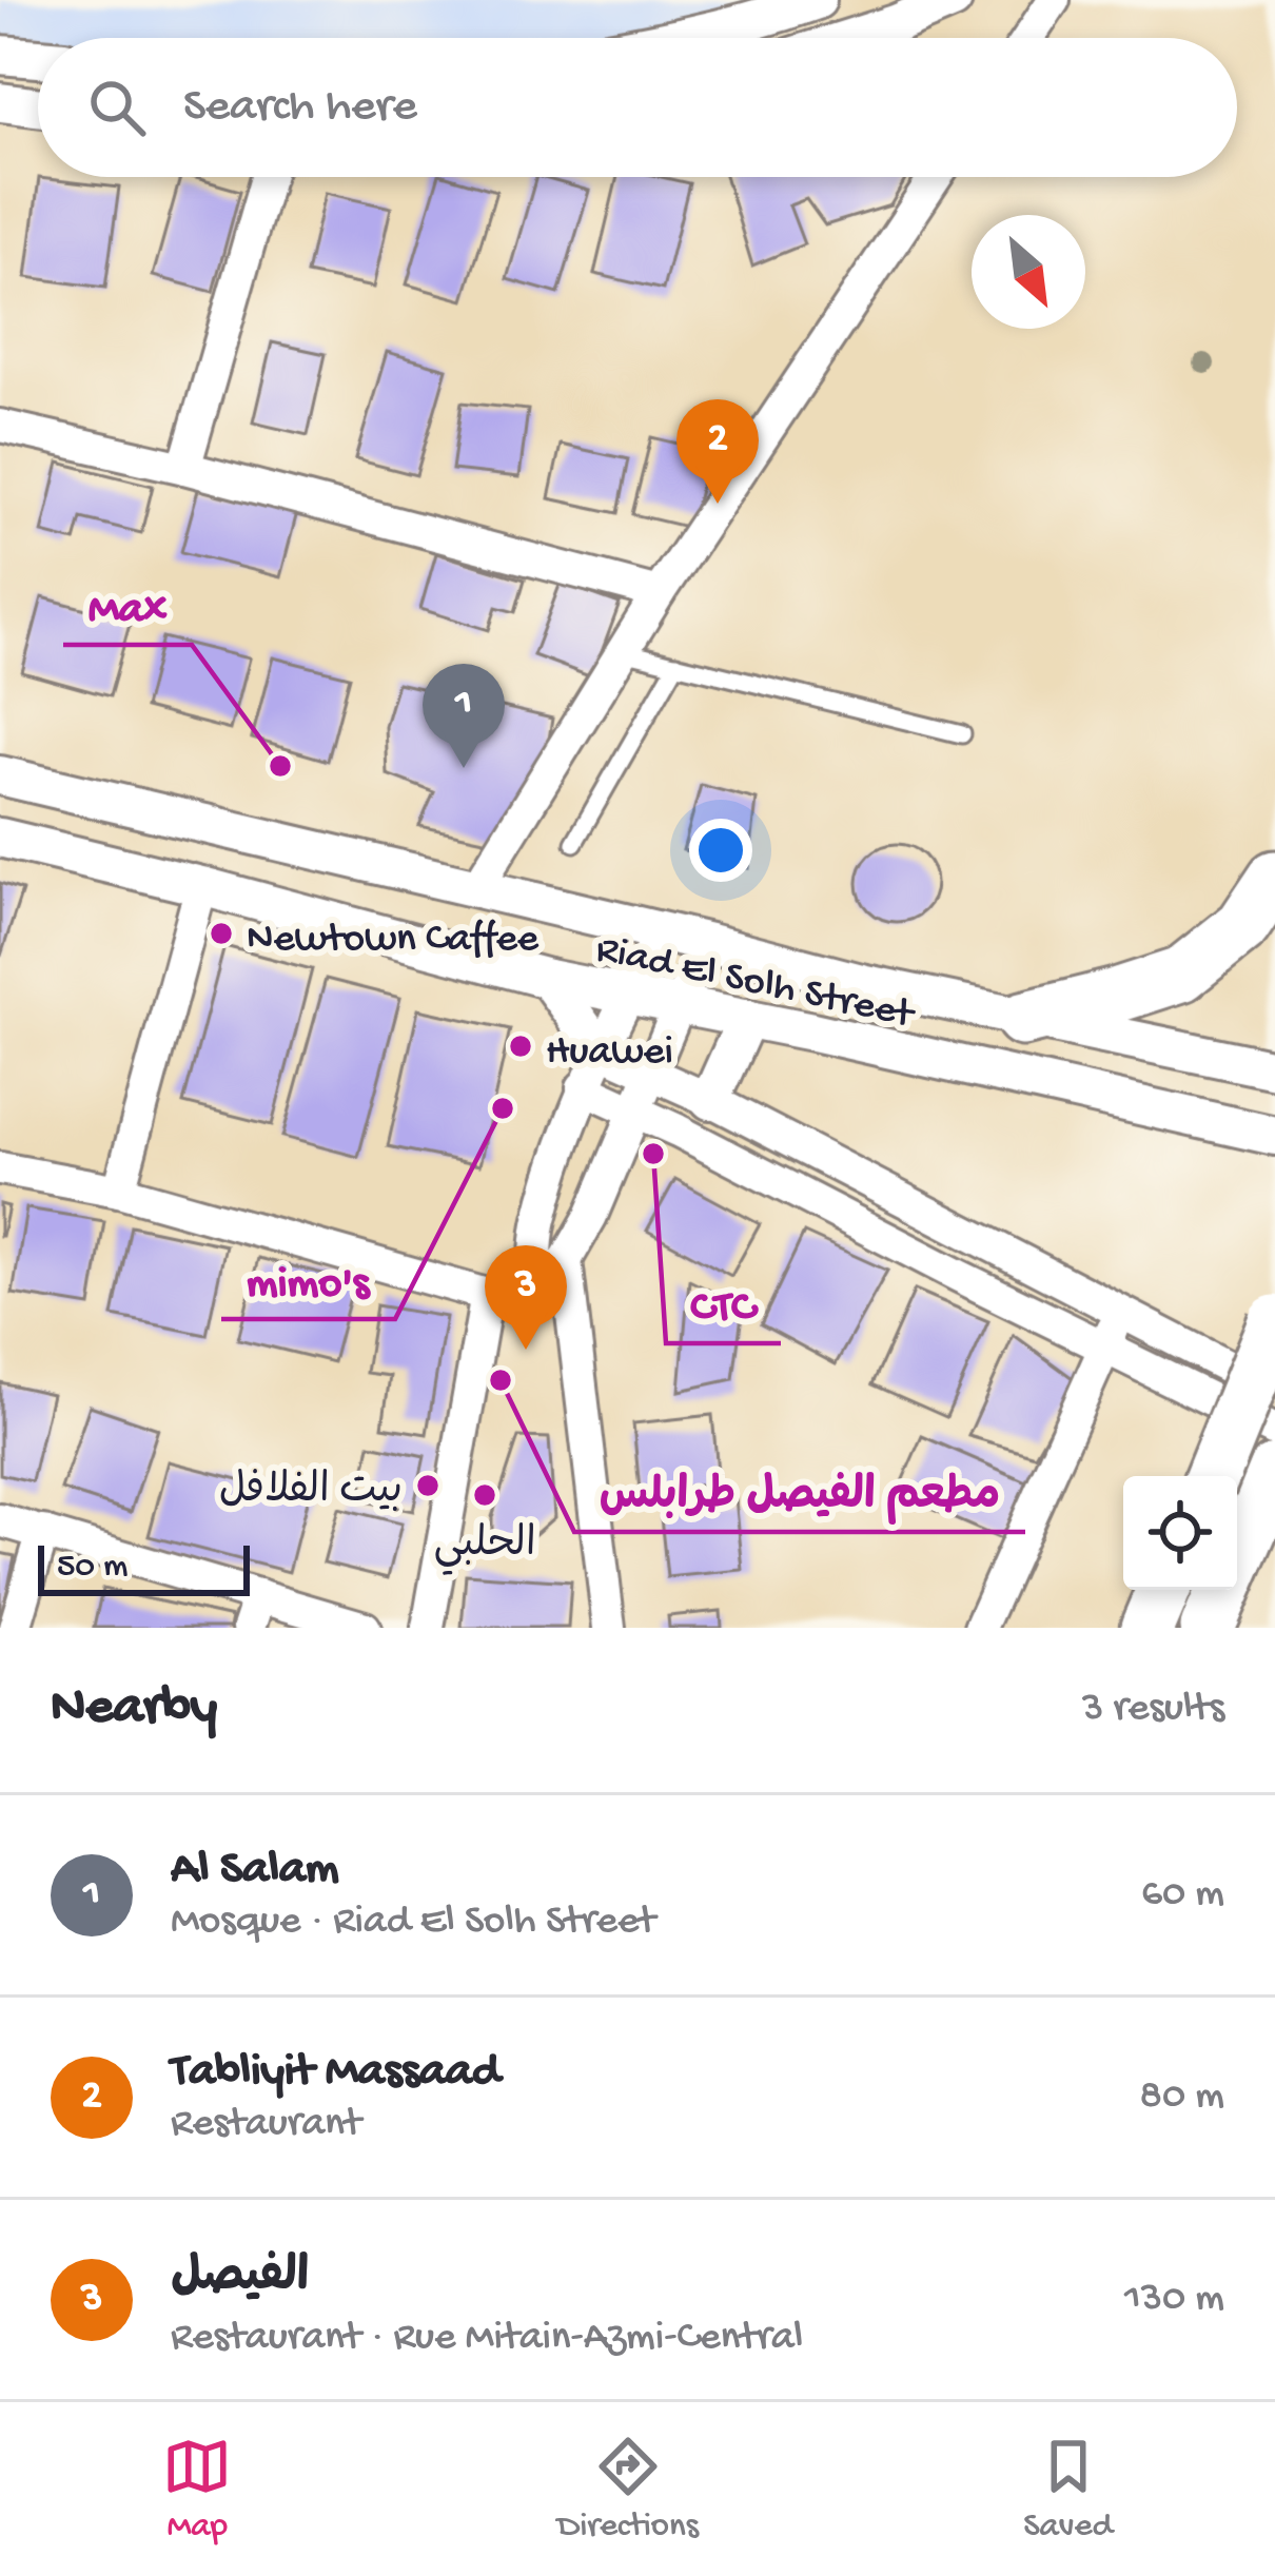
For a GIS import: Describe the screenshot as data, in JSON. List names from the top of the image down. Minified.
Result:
{"streets":{"street":["Riad El Solh Street"]},"places":["Max","Newtown Caffee","Huawei","mimo's","CTC","مطعم الفيصل طرابلس","بيت الفلافل","الحلبي"],"scale_bar":"50 m","north":"bottom right","page":{"search":"Search here","pins":["2","1","3"],"scale":"50 m","heading":["Nearby","3 results"],"list":[{"mark":"1","name":"Al Salam","note":"Mosque · Riad El Solh Street","value":"60 m"},{"mark":"2","name":"Tabliyit Massaad","note":"Restaurant","value":"80 m"},{"mark":"3","name":"الفيصل","note":"Restaurant · Rue Mitain-Azmi-Central","value":"130 m"}],"nav":["Map","Directions","Saved"]}}
